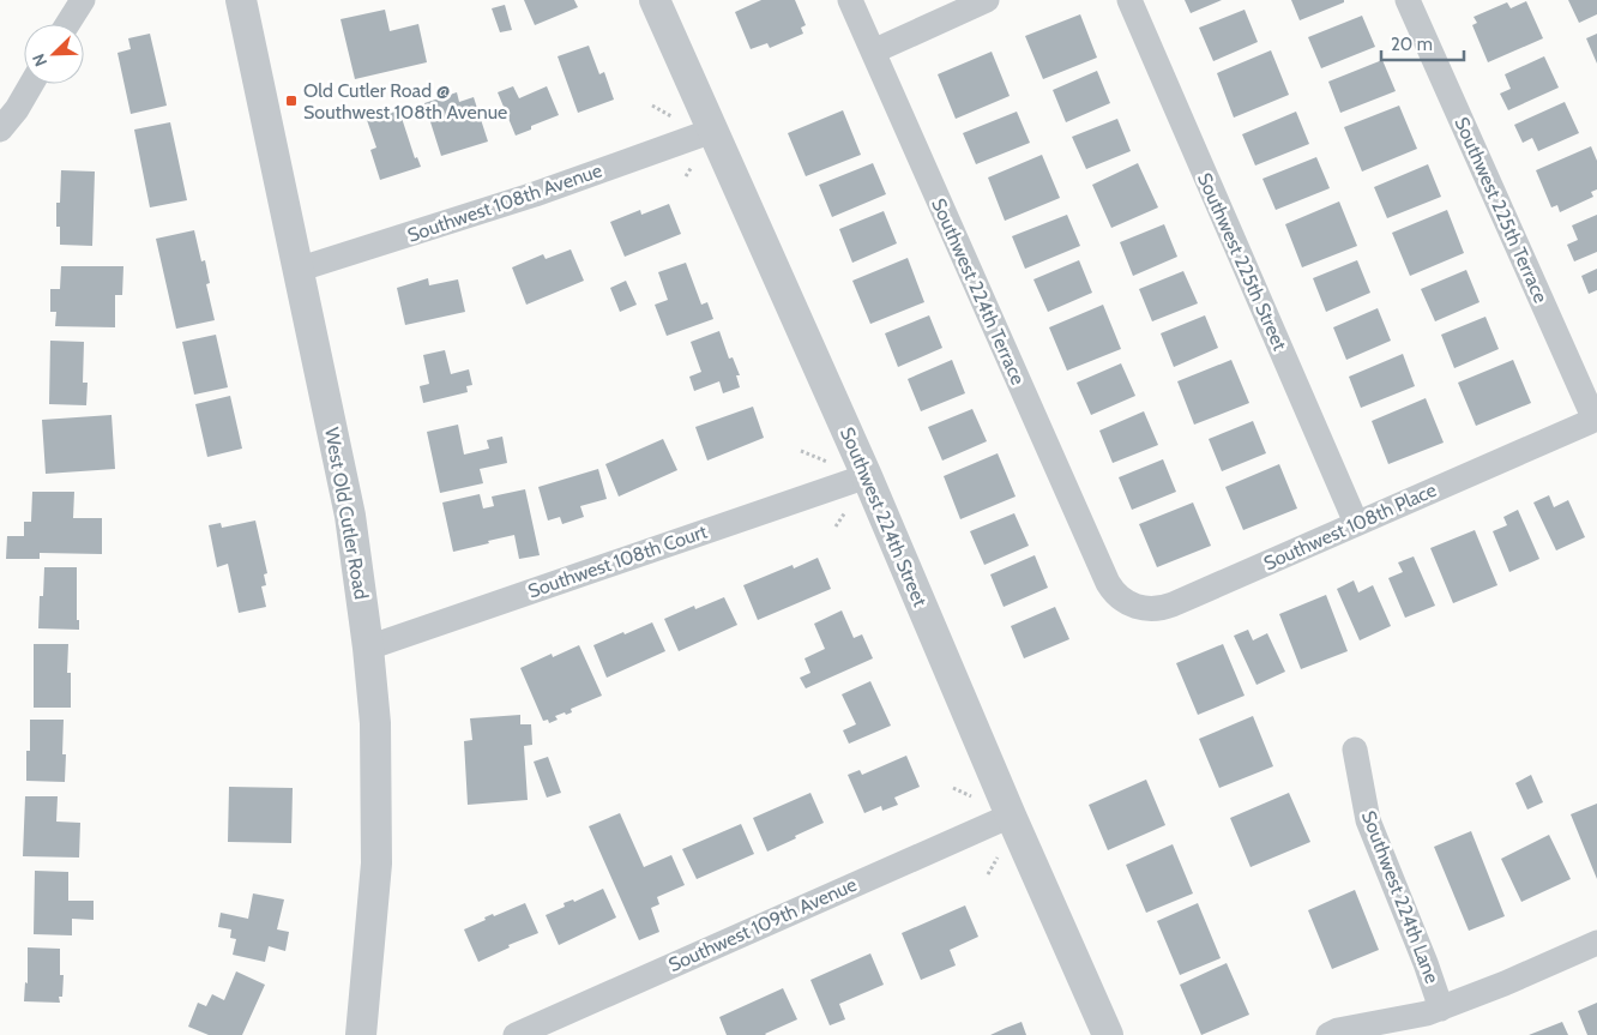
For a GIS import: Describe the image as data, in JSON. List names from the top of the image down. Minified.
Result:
{"streets":{"street":["Southwest 108th Avenue","Southwest 225th Terrace","Southwest 225th Street","Southwest 224th Terrace","West Old Cutler Road","Southwest 224th Street","Southwest 108th Place","Southwest 108th Court","Southwest 224th Lane","Southwest 109th Avenue"]},"crossings":[["Southwest 108th Avenue","West Old Cutler Road"],["Southwest 108th Avenue","Southwest 224th Street"],["Southwest 225th Terrace","Southwest 108th Place"],["Southwest 225th Street","Southwest 108th Place"],["Southwest 224th Terrace","Southwest 108th Place"],["West Old Cutler Road","Southwest 108th Court"],["Southwest 224th Street","Southwest 108th Court"],["Southwest 224th Street","Southwest 109th Avenue"]],"places":{"transit":["Old Cutler Road @ Southwest 108th Avenue"]},"scale_bar":"20 m","north":"bottom left"}
